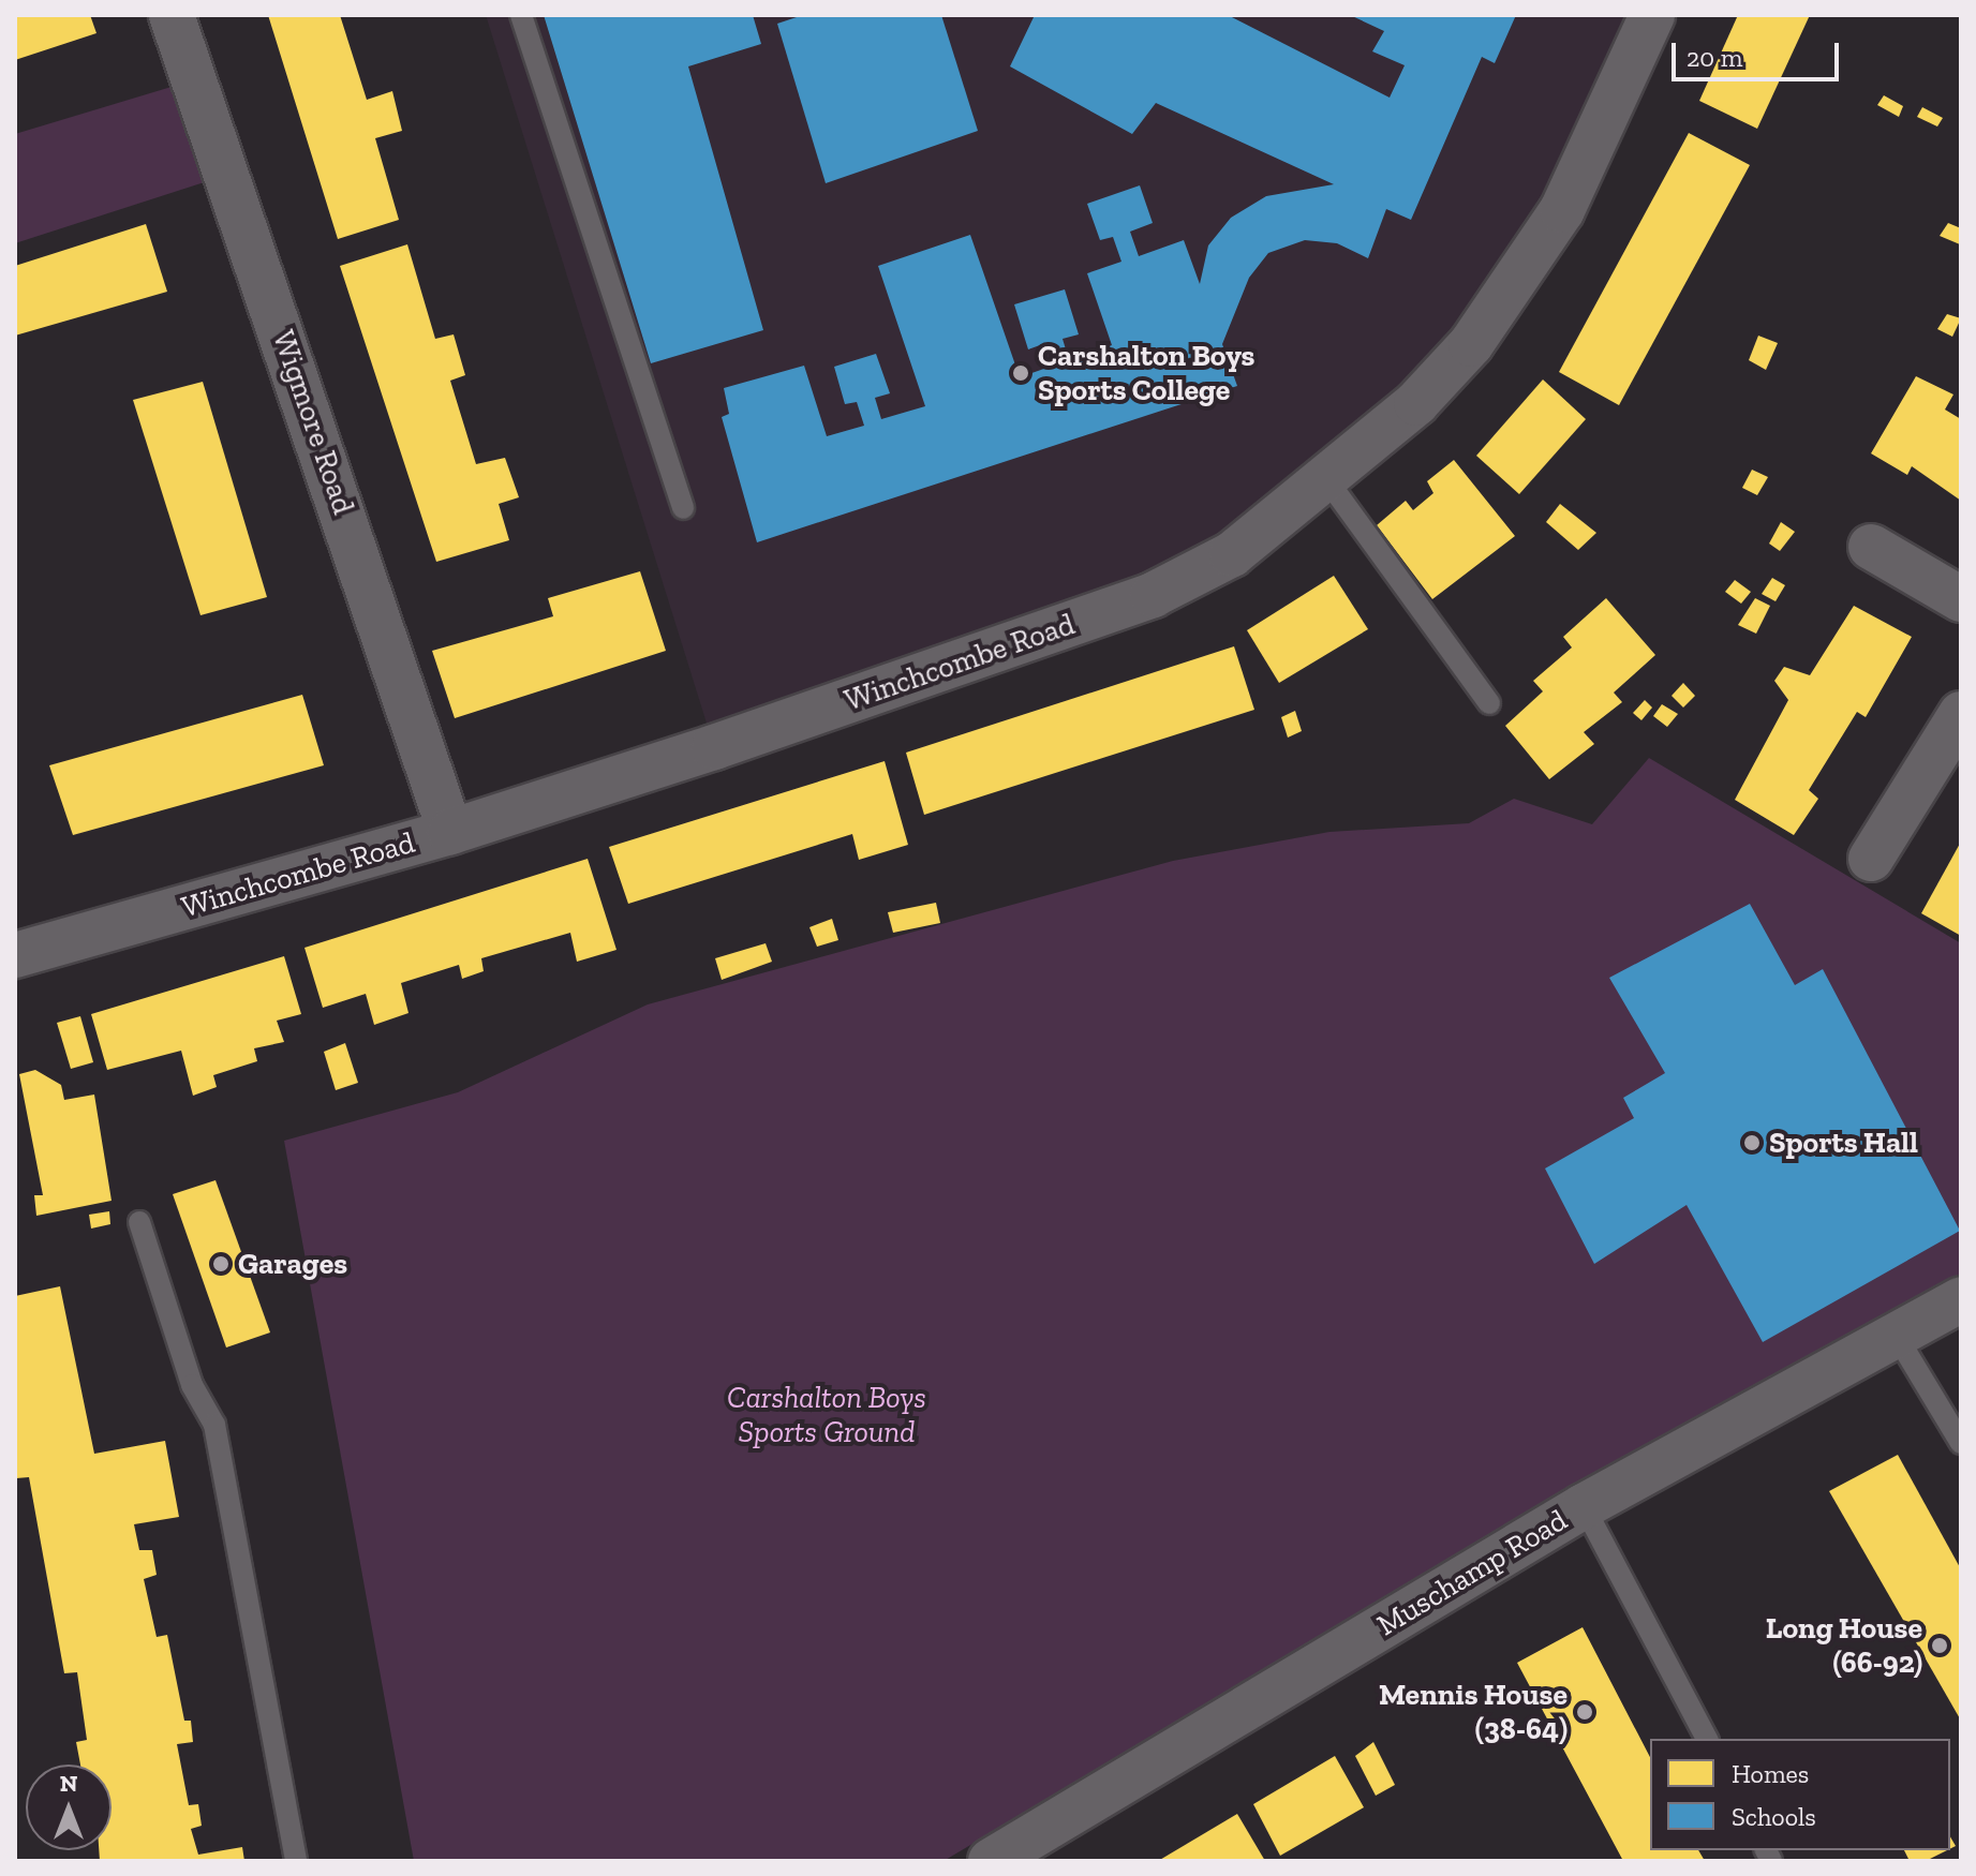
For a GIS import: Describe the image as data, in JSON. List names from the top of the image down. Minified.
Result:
{"streets":{"street":["Wigmore Road","Winchcombe Road","Muschamp Road"]},"crossings":[["Wigmore Road","Winchcombe Road"]],"parks":["Carshalton Boys Sports Ground"],"places":["Carshalton Boys Sports College","Sports Hall","Garages","Long House (66-92)","Mennis House (38-64)"],"legend":["Homes","Schools"],"scale_bar":"20 m","north":"top"}
